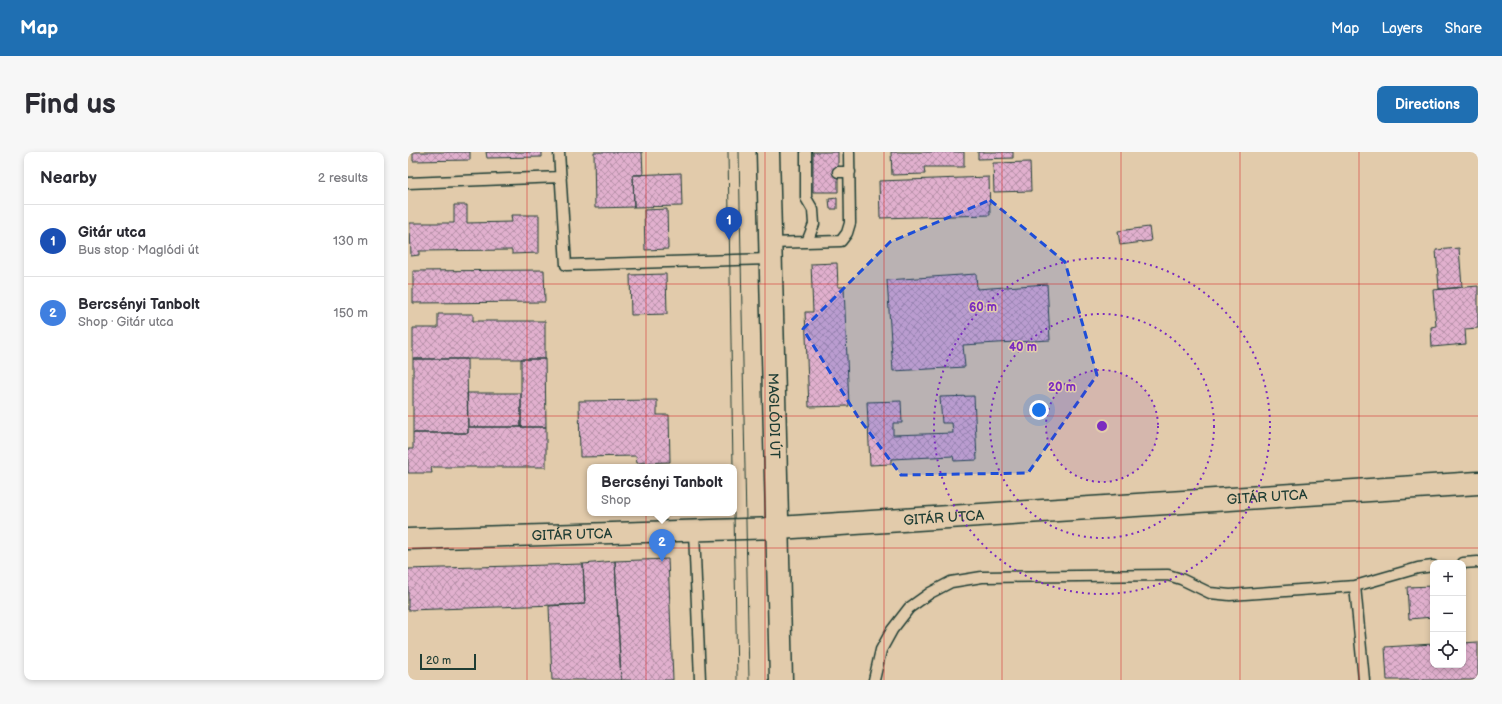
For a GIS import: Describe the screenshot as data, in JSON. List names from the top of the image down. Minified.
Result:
{"streets":{"street":["MAGLÓDI ÚT","GITÁR UTCA"]},"crossings":[["MAGLÓDI ÚT","GITÁR UTCA"]],"scale_bar":"20 m","page":{"header":"Map","nav":["Map","Layers","Share"],"buttons":"Directions","title":"Find us","heading":["Nearby","2 results"],"list":[{"mark":"1","name":"Gitár utca","note":"Bus stop · Maglódi út","value":"130 m"},{"mark":"2","name":"Bercsényi Tanbolt","note":"Shop · Gitár utca","value":"150 m"}],"pins":["1","2"],"popup":["Bercsényi Tanbolt","Shop"],"map_buttons":["+","−"],"scale":"20 m"},"rings":["60 m","40 m","20 m"]}
